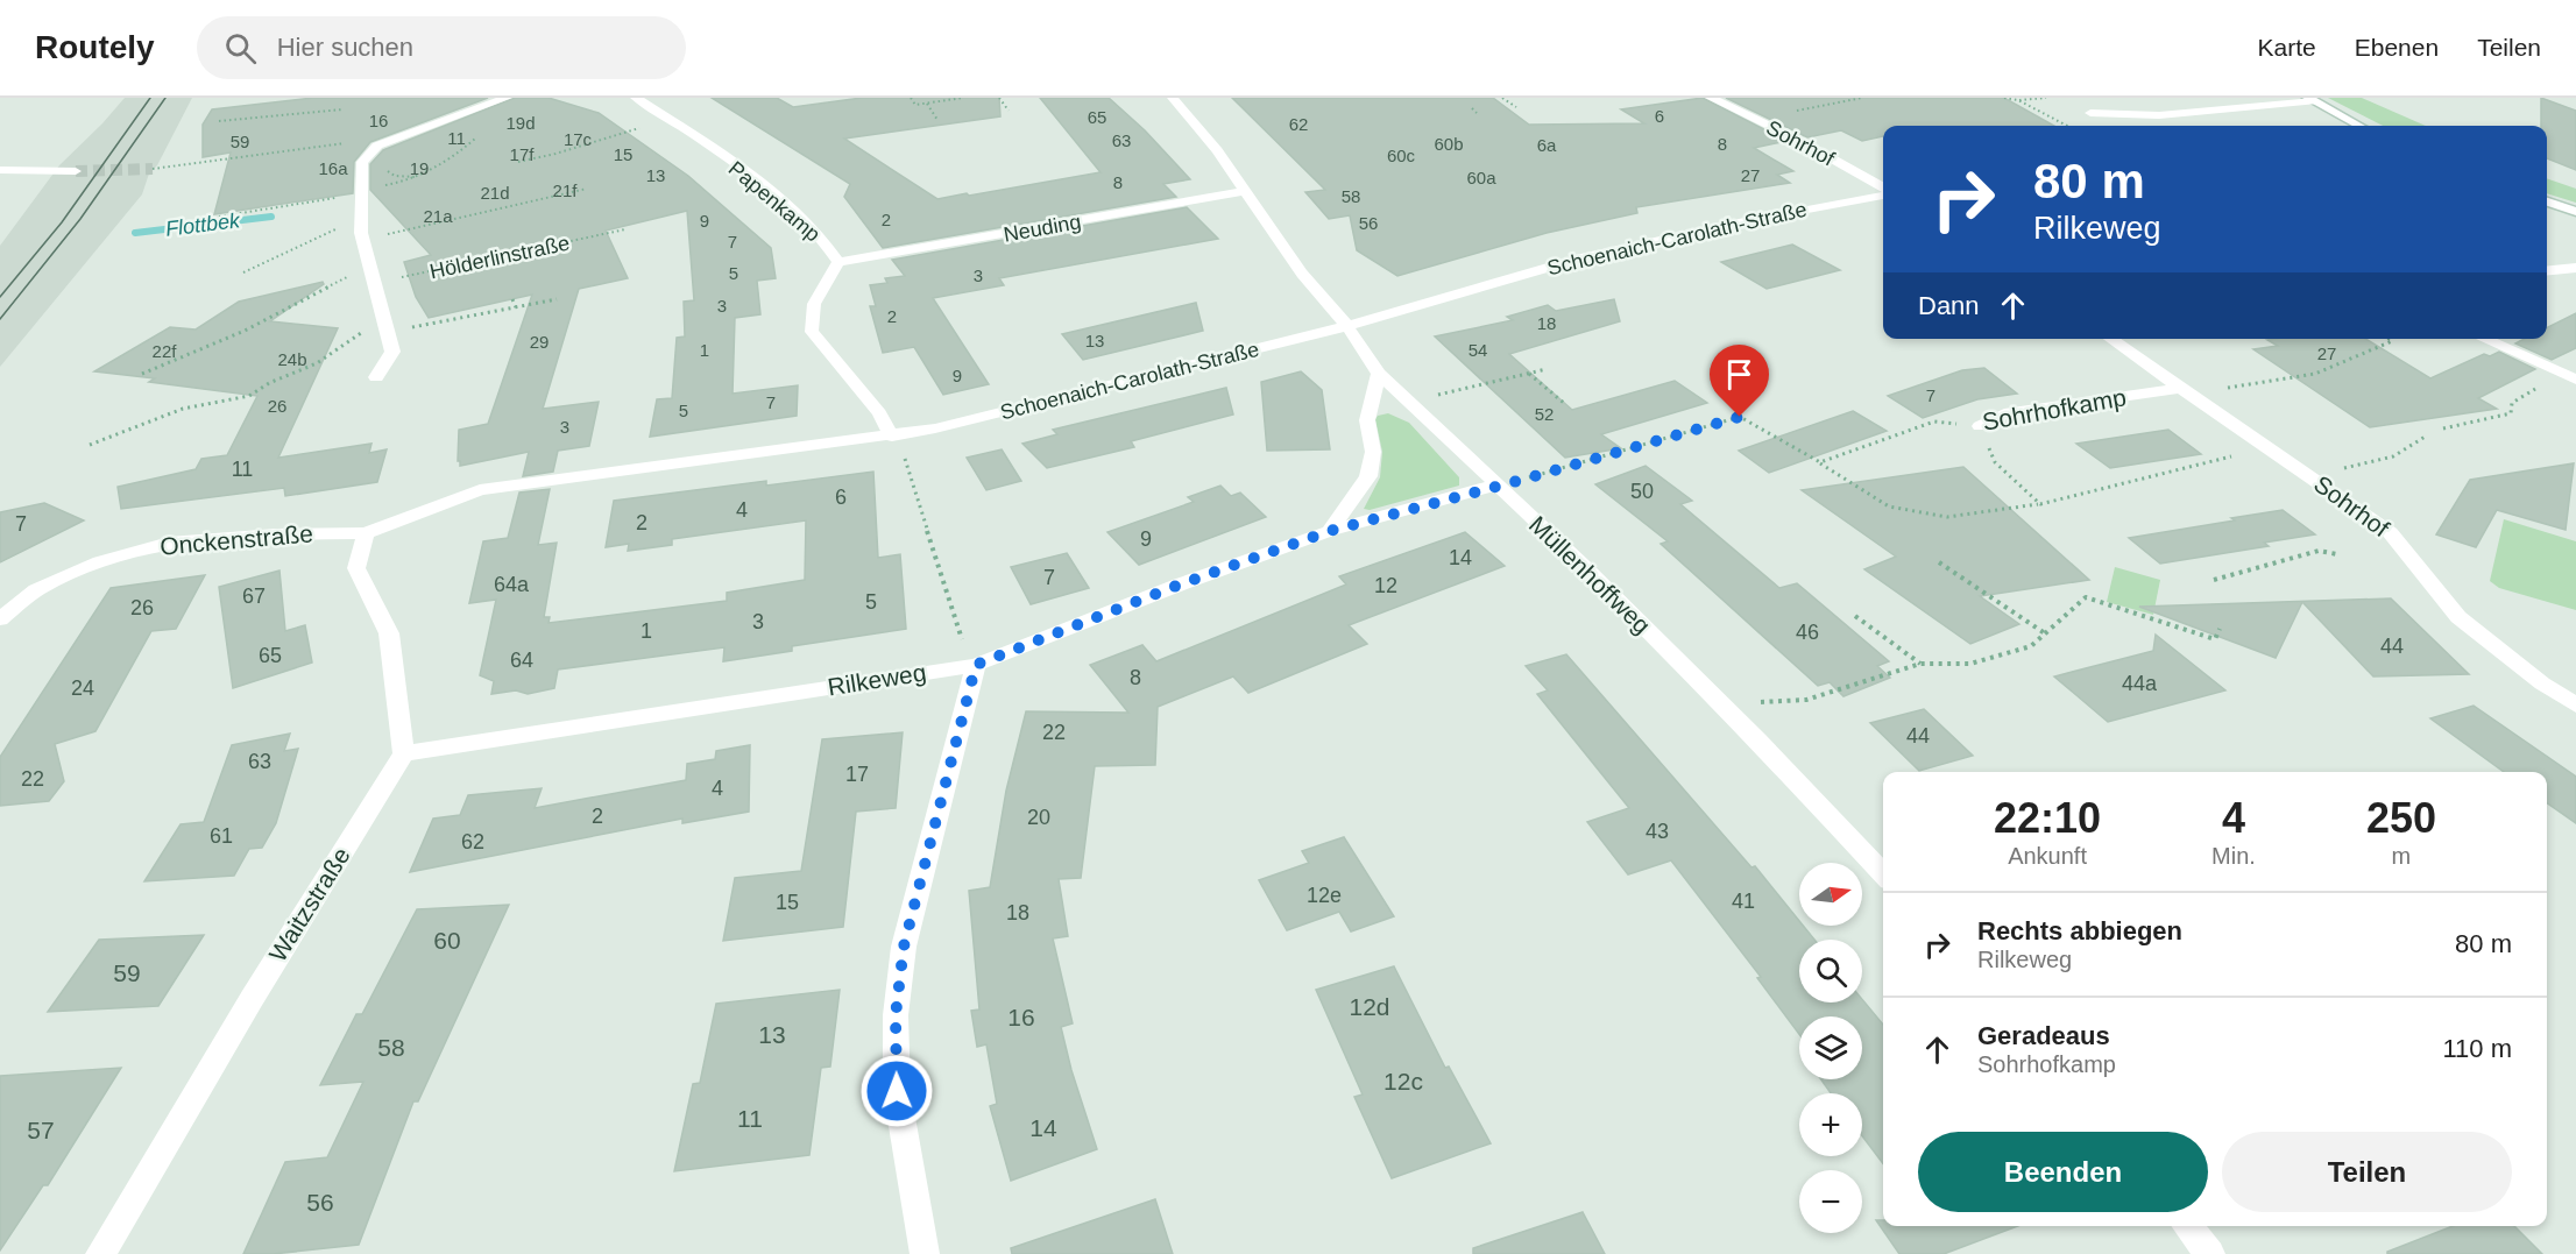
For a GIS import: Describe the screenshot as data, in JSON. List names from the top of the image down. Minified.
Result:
{"streets":{"street":["Sohrhof","Papenkamp","Neuding","Schoenaich-Carolath-Straße","Sohrhofkamp","Onckenstraße","Müllenhoffweg","Rilkeweg","Waitzstraße"],"path":["Hölderlinstraße"]},"crossings":[["Sohrhof","Sohrhofkamp"],["Papenkamp","Neuding"],["Papenkamp","Schoenaich-Carolath-Straße"],["Neuding","Müllenhoffweg"],["Schoenaich-Carolath-Straße","Onckenstraße"],["Schoenaich-Carolath-Straße","Müllenhoffweg"],["Müllenhoffweg","Rilkeweg"],["Rilkeweg","Waitzstraße"]],"water":["Flottbek"],"house_numbers":["6","65","16","19d","62","11","17c","63","59","60b","8","6a","17f","15","60c","16a","19","13","27","60a","8","21f","21d","58","21a","2","9","56","7","5","3","3","2","18","13","29","1","54","22f","27","24b","9","7","7","26","5","52","3","11","50","6","4","2","7","9","14","7","64a","12","67","5","26","3","1","46","44","65","64","8","44a","24","22","44","63","17","22","4","2","20","43","61","62","12e","41","15","18","60","59","12d","16","13","58","12c","11","14","57","56"],"north":"right","page":{"header":"Routely","search":"Hier suchen","nav":["Karte","Ebenen","Teilen"],"turn":["80 m","Rilkeweg"],"then":"Dann","eta":["22:10","Ankunft","4","Min.","250","m"],"map_buttons":["+","−"],"list":[{"name":"Rechts abbiegen","note":"Rilkeweg","value":"80 m"},{"name":"Geradeaus","note":"Sohrhofkamp","value":"110 m"}],"buttons":["Beenden","Teilen"]}}
